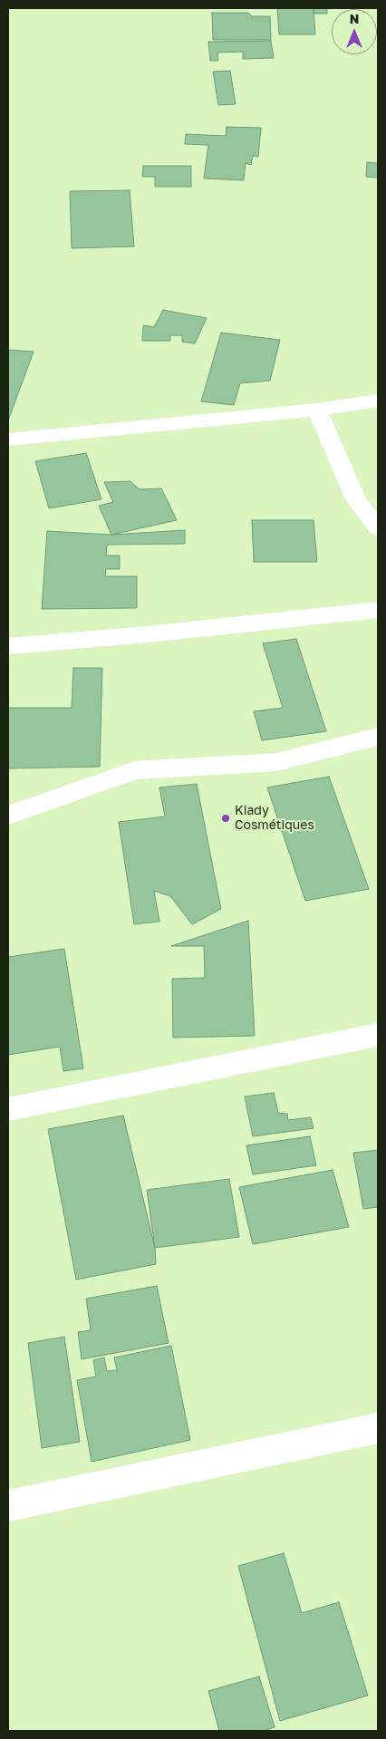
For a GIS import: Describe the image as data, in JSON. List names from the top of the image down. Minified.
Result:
{"places":["Kiady Cosmétiques"],"north":"top"}
